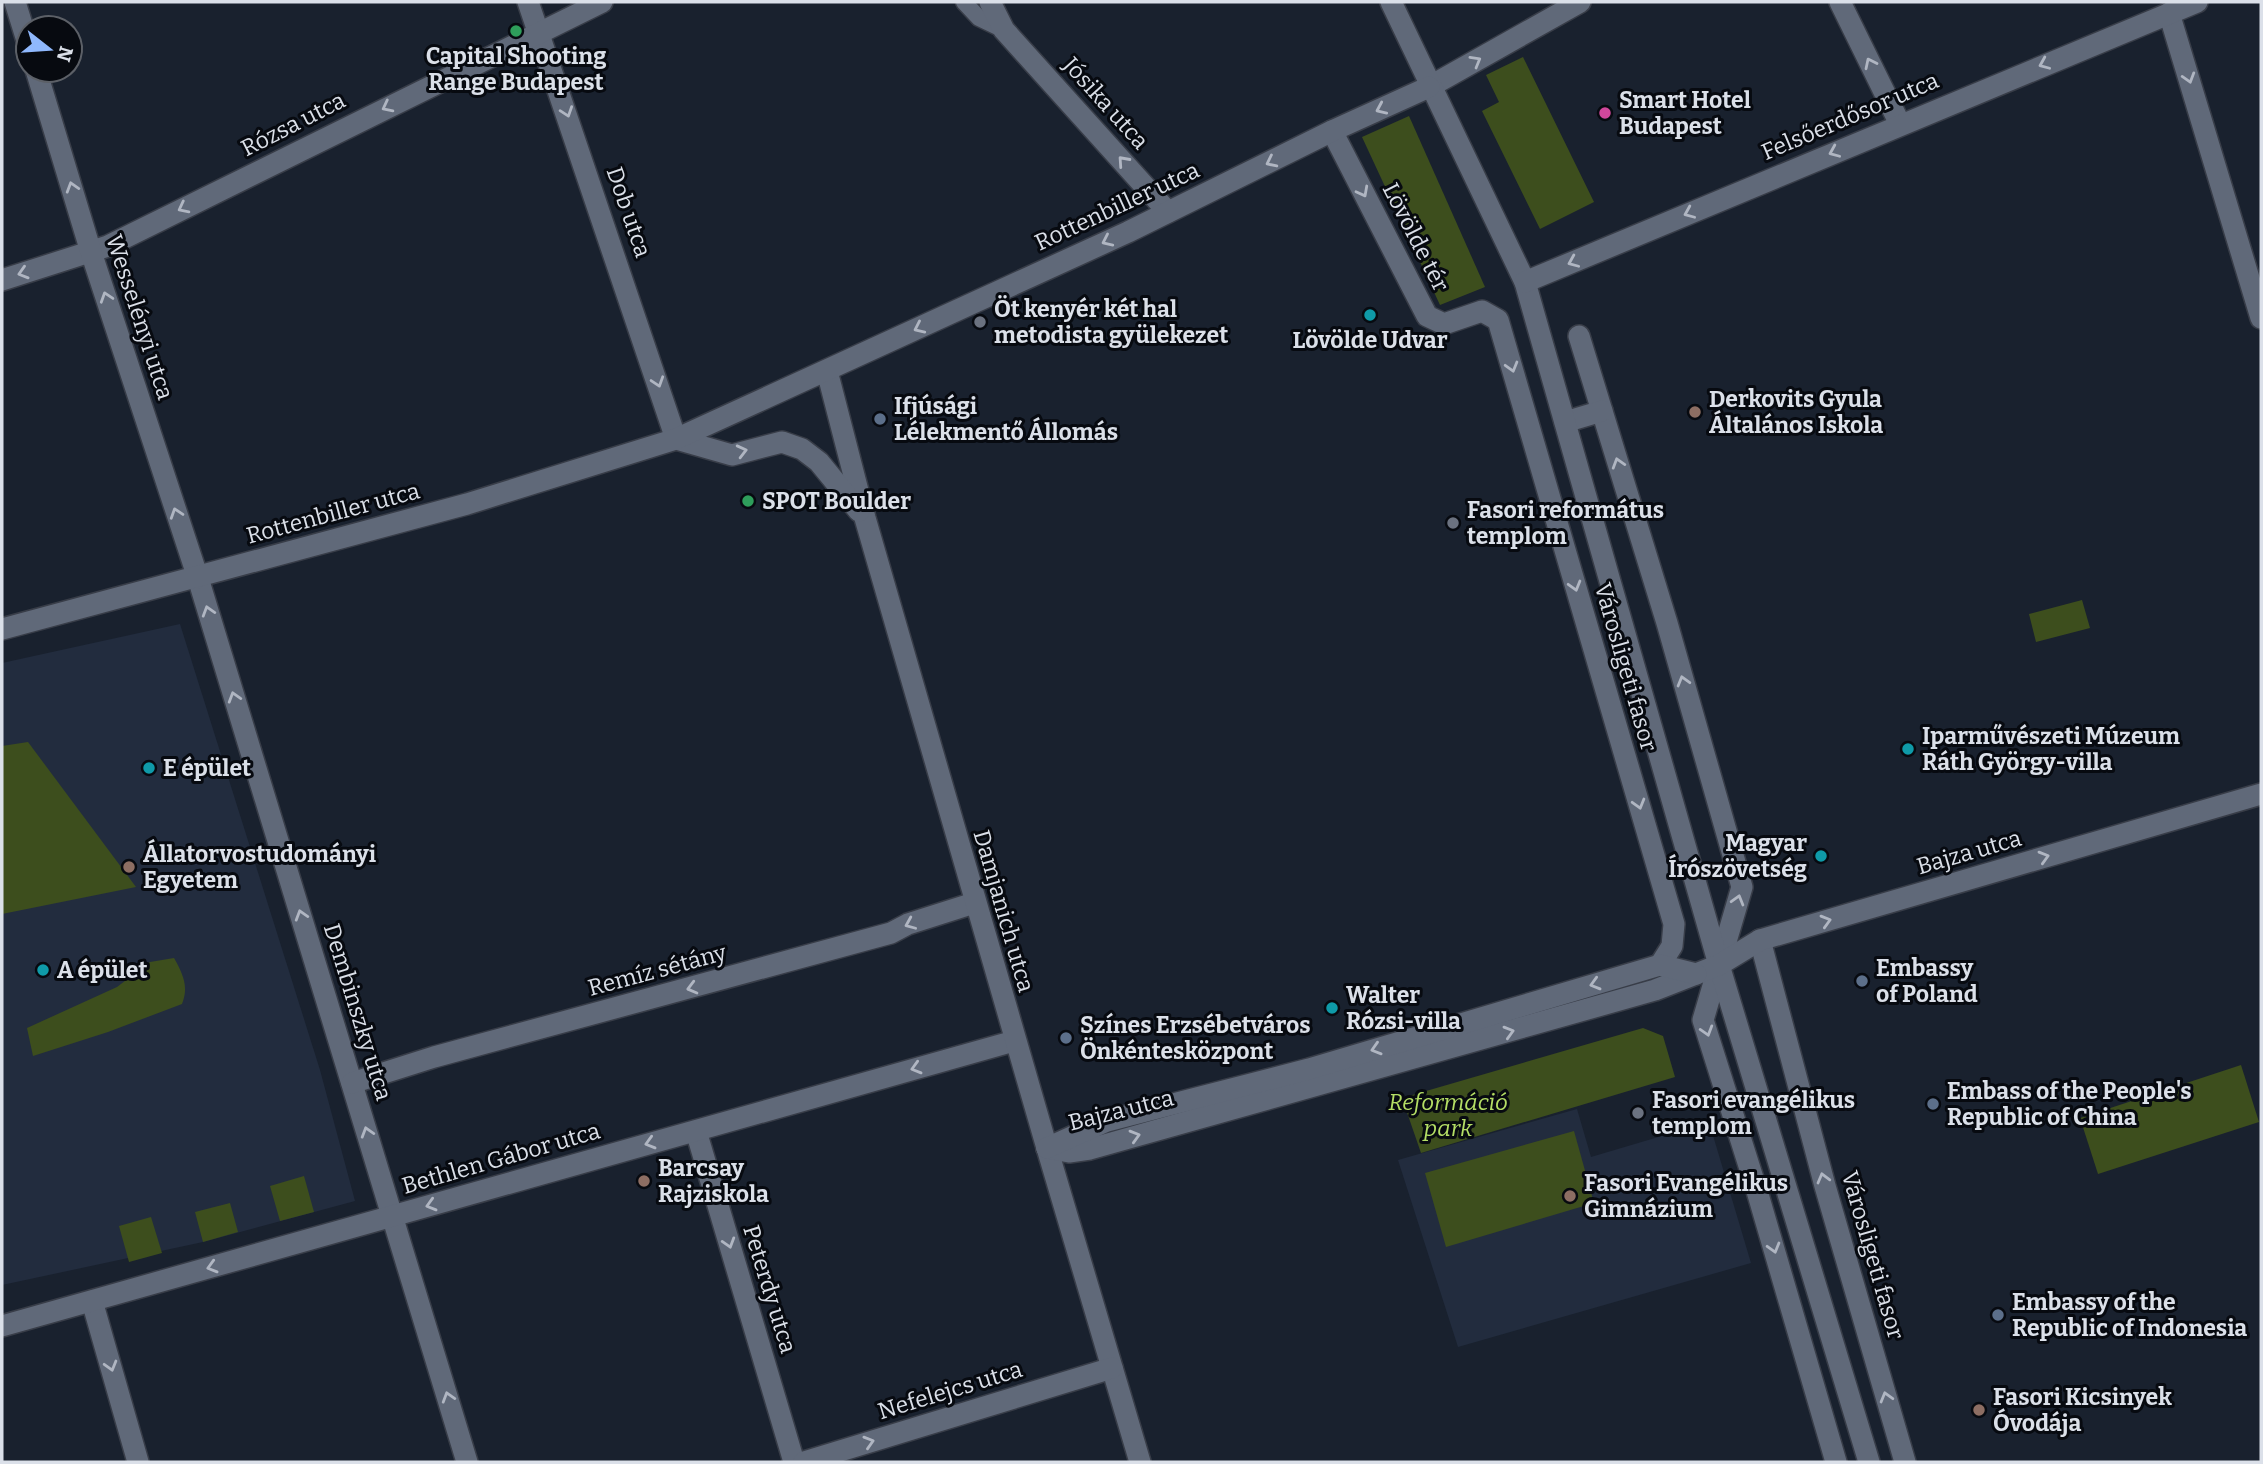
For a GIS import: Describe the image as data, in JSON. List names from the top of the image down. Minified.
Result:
{"streets":{"street":["Jósika utca","Felsőerdősor utca","Rózsa utca","Rottenbiller utca","Dob utca","Lövölde tér","Wesselényi utca","Városligeti fasor","Bajza utca","Damjanich utca","Remíz sétány","Dembinszky utca","Bethlen Gábor utca","Peterdy utca","Nefelejcs utca"]},"crossings":[["Jósika utca","Rottenbiller utca"],["Felsőerdősor utca","Városligeti fasor"],["Rózsa utca","Dob utca"],["Rózsa utca","Wesselényi utca"],["Rottenbiller utca","Dob utca"],["Rottenbiller utca","Lövölde tér"],["Rottenbiller utca","Wesselényi utca"],["Rottenbiller utca","Damjanich utca"],["Rottenbiller utca","Dembinszky utca"],["Lövölde tér","Városligeti fasor"],["Wesselényi utca","Dembinszky utca"],["Városligeti fasor","Bajza utca"],["Bajza utca","Damjanich utca"],["Damjanich utca","Remíz sétány"],["Damjanich utca","Bethlen Gábor utca"],["Damjanich utca","Nefelejcs utca"],["Remíz sétány","Dembinszky utca"],["Dembinszky utca","Bethlen Gábor utca"],["Bethlen Gábor utca","Peterdy utca"]],"one_way":["Jósika utca","Felsőerdősor utca","Rózsa utca","Dob utca","Lövölde tér","Wesselényi utca","Remíz sétány","Dembinszky utca","Bethlen Gábor utca","Peterdy utca","Nefelejcs utca"],"parks":["Reformáció park"],"places":["Capital Shooting Range Budapest","Smart Hotel Budapest","Lövölde Udvar","Öt kenyér két hal metodista gyülekezet","Derkovits Gyula Általános Iskola","Ifjúsági Lélekmentő Állomás","SPOT Boulder","Fasori református templom","Iparművészeti Múzeum Ráth György-villa","E épület","Magyar Írószövetség","Állatorvostudományi Egyetem","A épület","Embassy of Poland","Walter Rózsi-villa","Színes Erzsébetváros Önkéntesközpont","Embass of the People's Republic of China","Fasori evangélikus templom","Barcsay Rajziskola","Fasori Evangélikus Gimnázium","Embassy of the Republic of Indonesia","Fasori Kicsinyek Óvodája"],"north":"right"}
